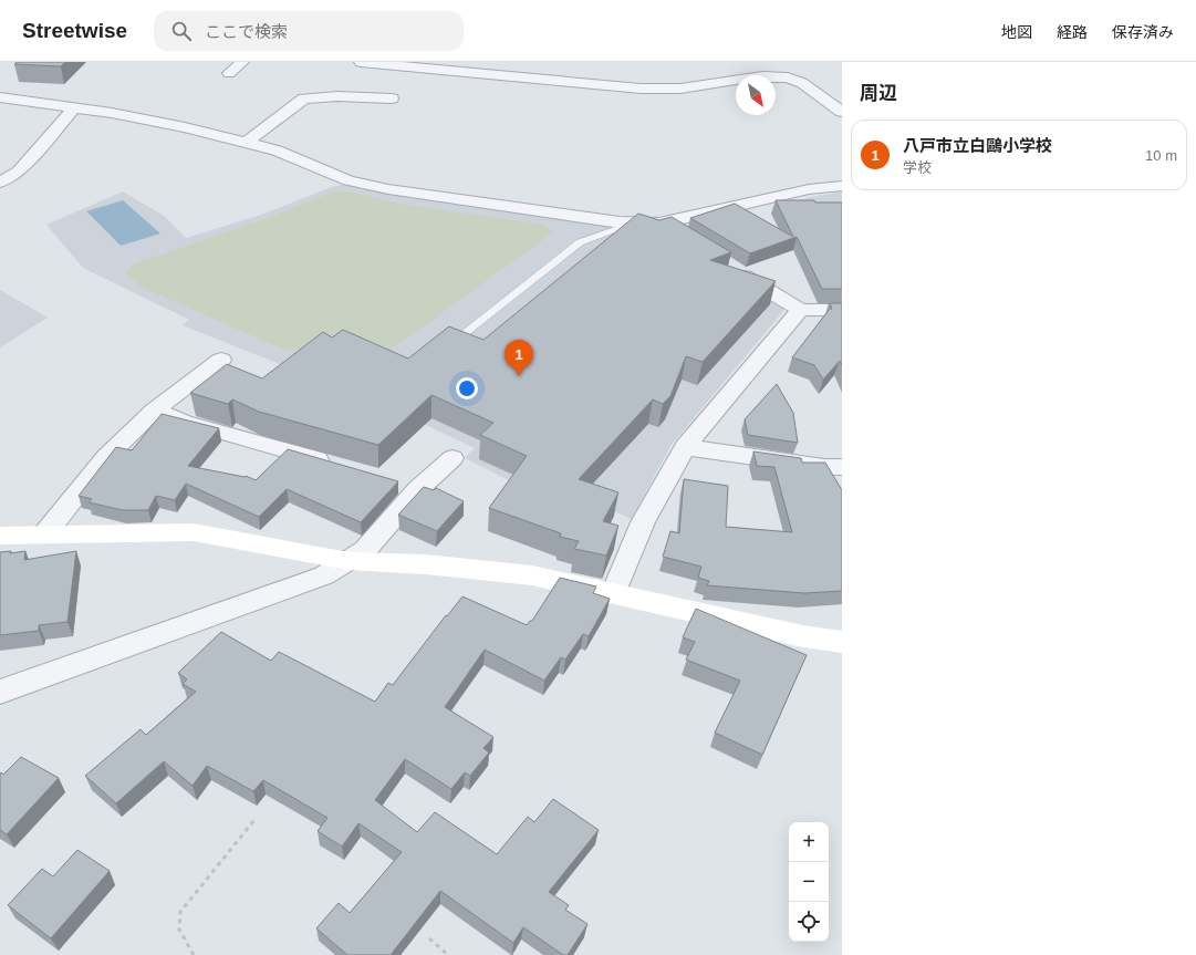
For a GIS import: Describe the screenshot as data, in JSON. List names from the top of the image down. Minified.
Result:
{"north":"bottom right","page":{"header":"Streetwise","search":"ここで検索","nav":["地図","経路","保存済み"],"heading":"周辺","list":[{"mark":"1","name":"八戸市立白鷗小学校","note":"学校","value":"10 m"}],"pins":"1","map_buttons":["+","−"]}}
